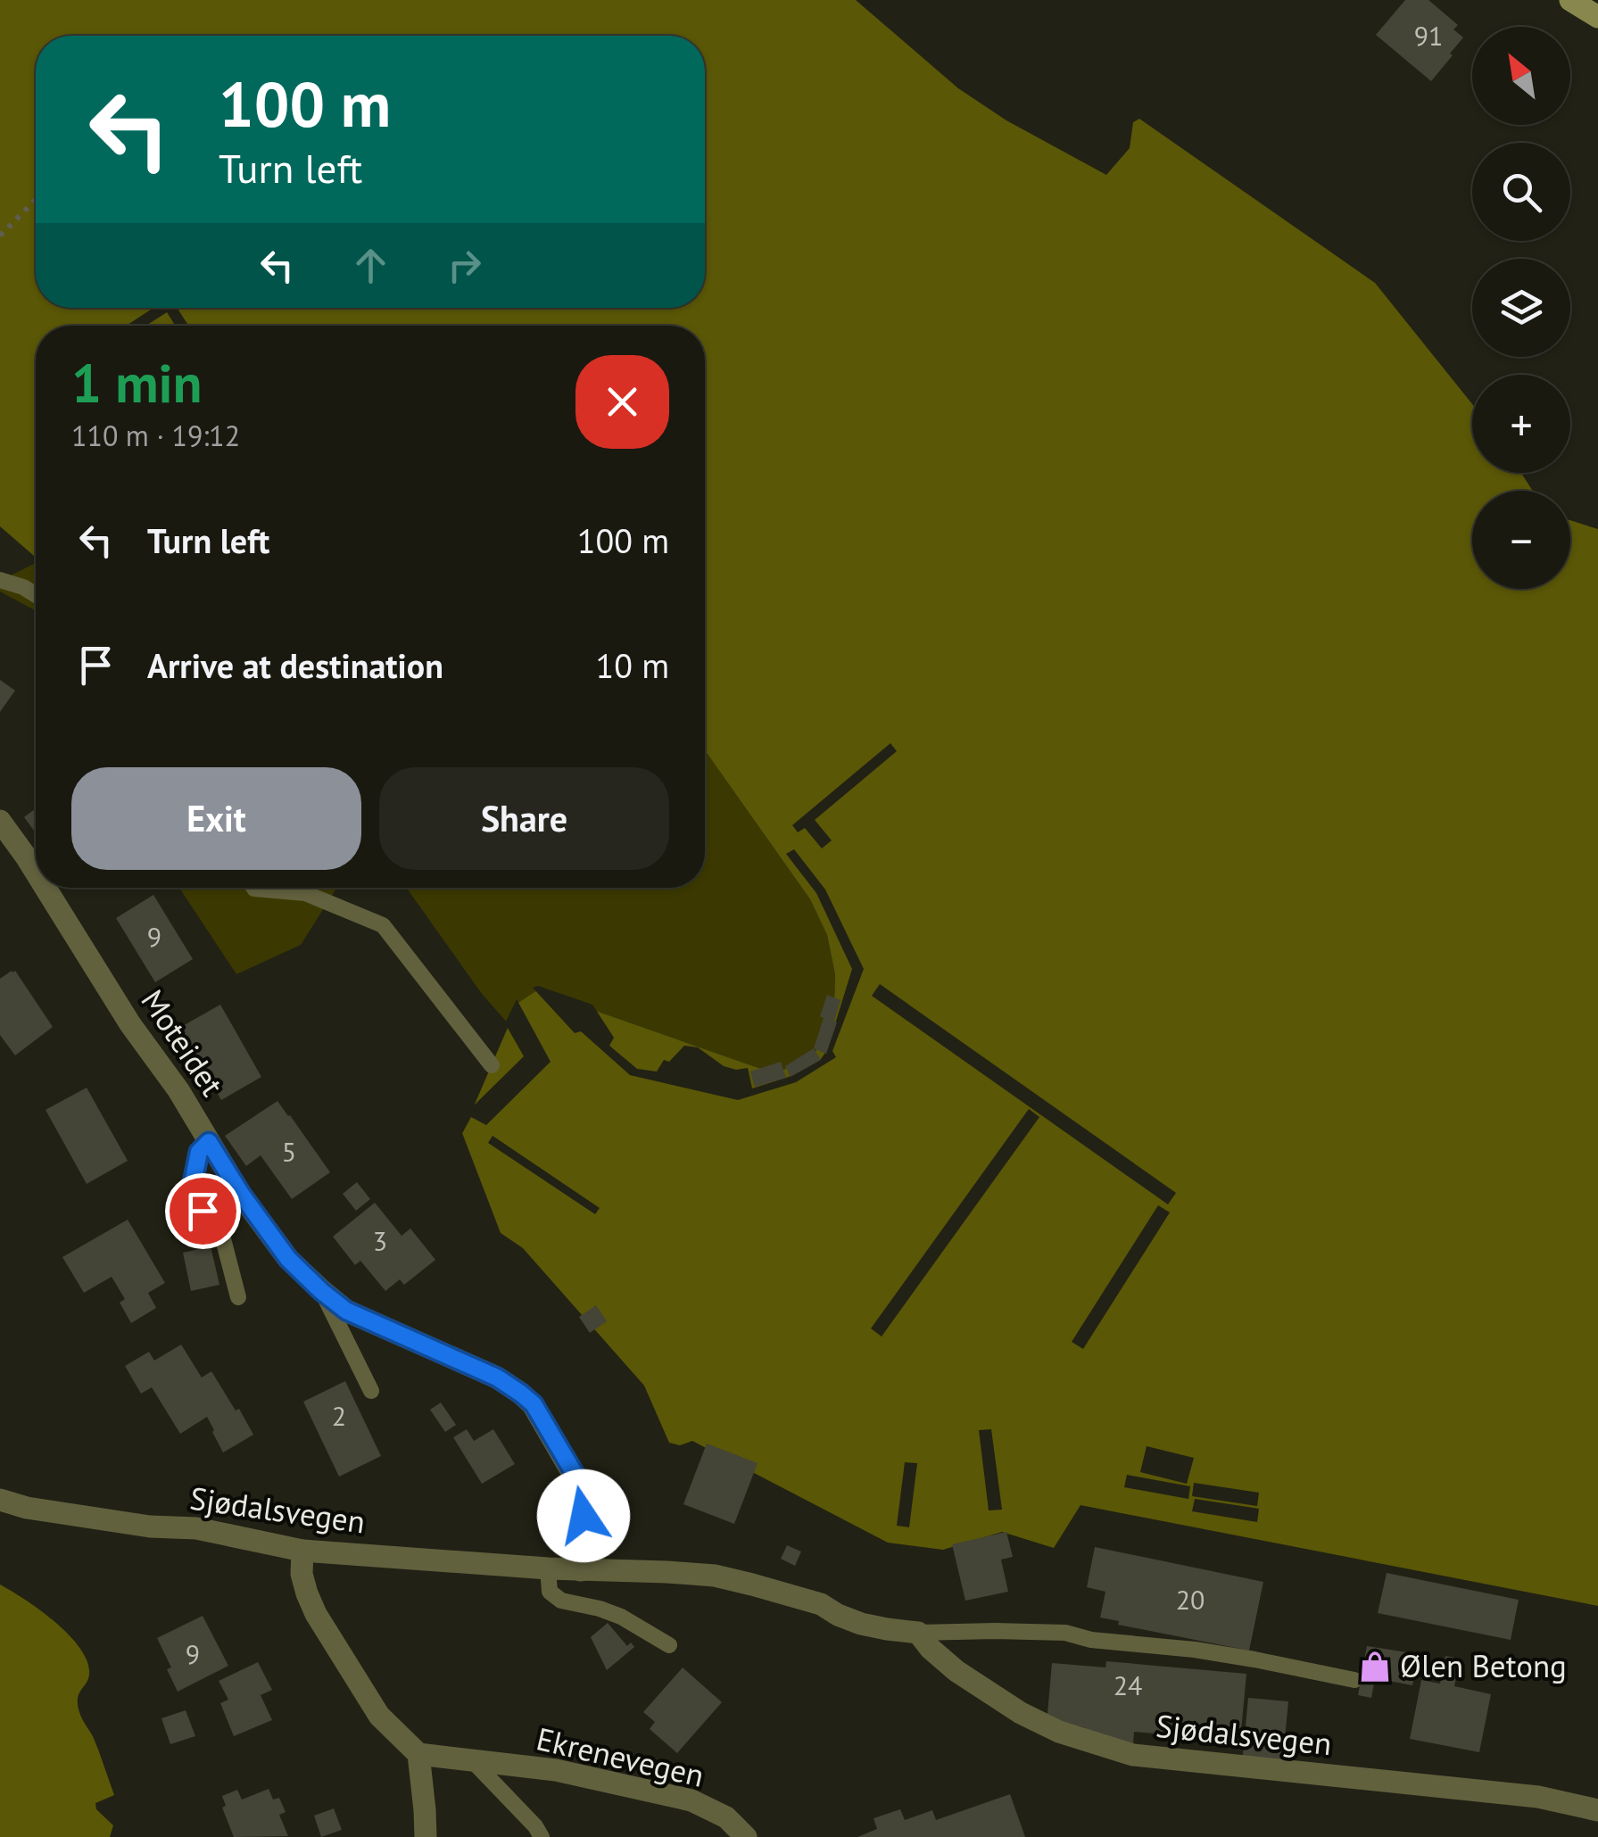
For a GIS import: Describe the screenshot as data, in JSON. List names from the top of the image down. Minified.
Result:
{"streets":{"street":["Moteidet","Sjødalsvegen","Ekrenevegen"]},"crossings":[["Moteidet","Sjødalsvegen"]],"places":{"shop":["Ølen Betong"]},"house_numbers":["91","9","5","3","2","20","9","24"],"north":"top left","page":{"map_buttons":["+","−"],"turn":["100 m","Turn left"],"heading":["1 min","110 m · 19:12"],"list":[{"name":"Turn left","value":"100 m"},{"name":"Arrive at destination","value":"10 m"}],"buttons":["Exit","Share"]}}
